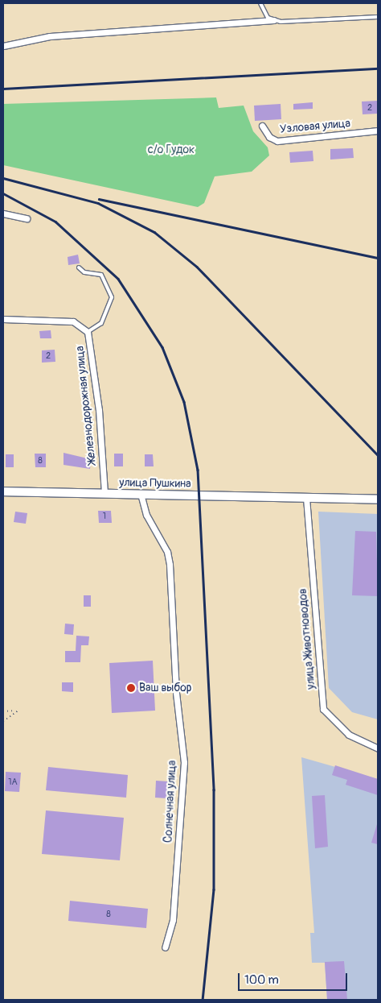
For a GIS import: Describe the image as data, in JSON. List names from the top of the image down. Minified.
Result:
{"streets":{"main road":["улица Пушкина"],"street":["Узловая улица","Железнодорожная улица","улица Животноводов","Солнечная улица"]},"crossings":[["Железнодорожная улица","улица Пушкина"],["улица Пушкина","улица Животноводов"],["улица Пушкина","Солнечная улица"]],"parks":["с/о Гудок"],"places":["Ваш выбор"],"house_numbers":["2","2","8","1","1А","8"],"scale_bar":"100 m"}
